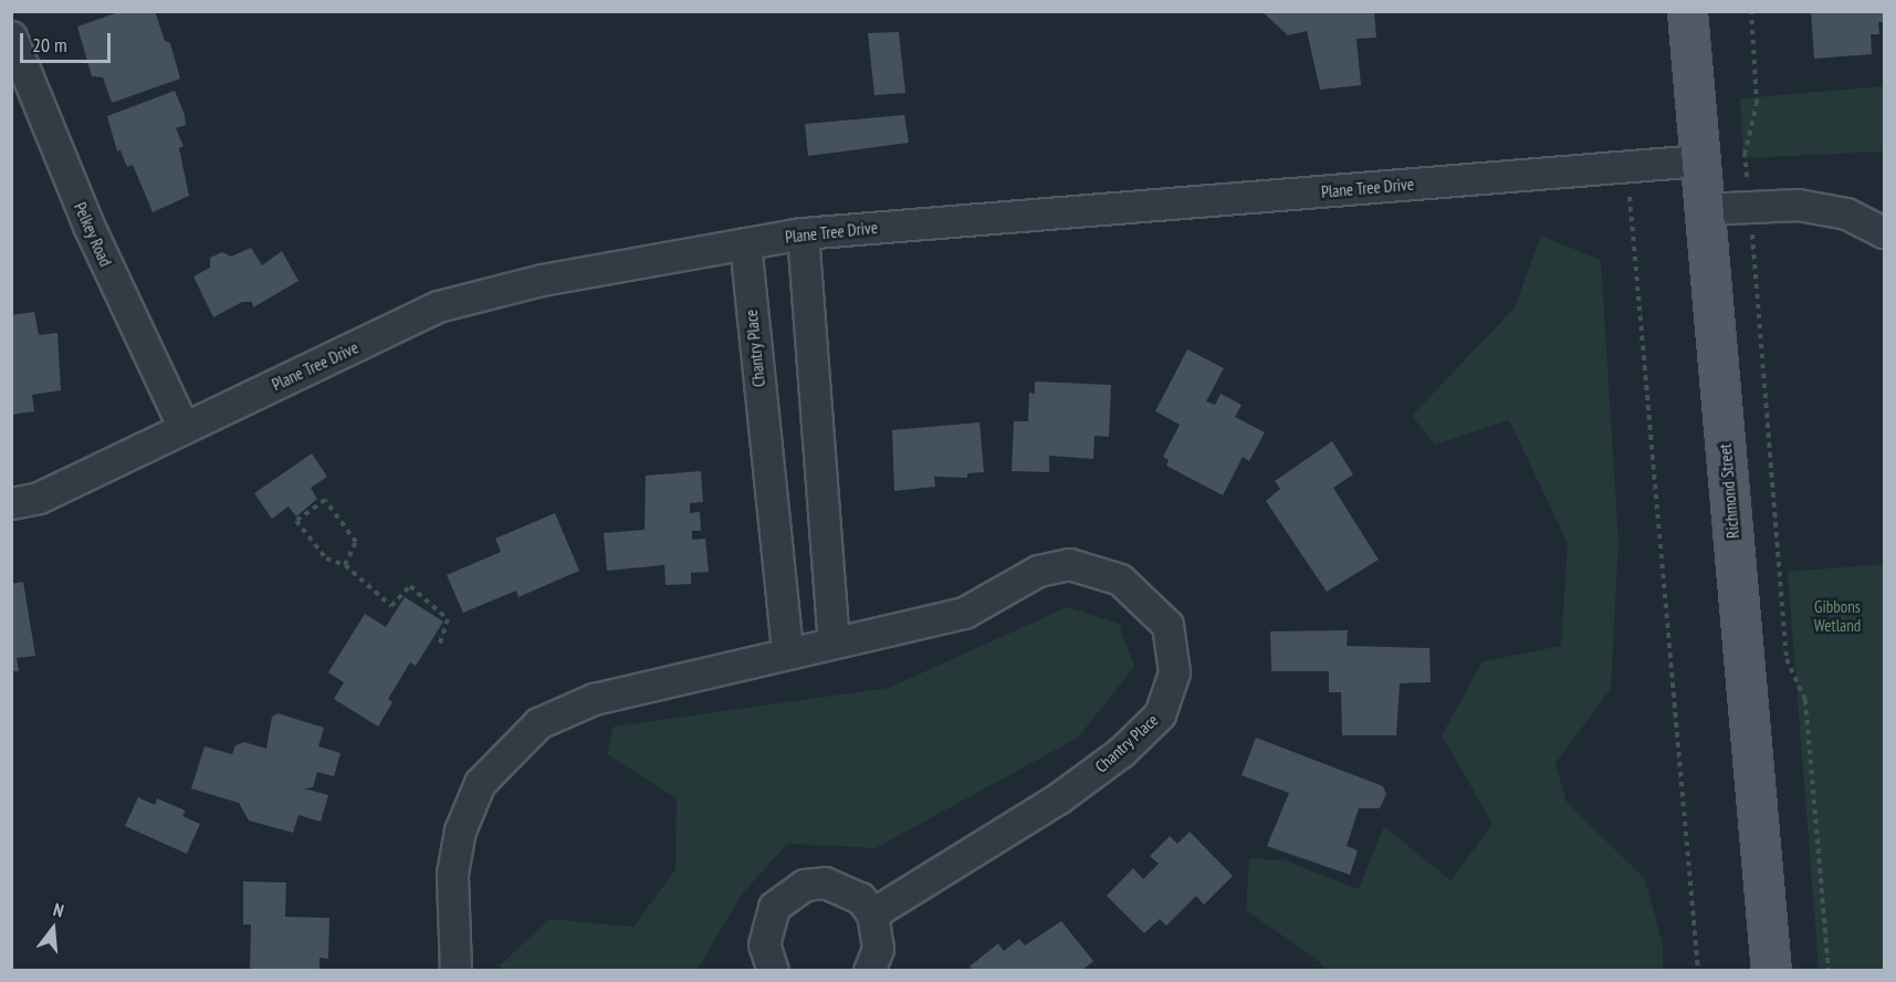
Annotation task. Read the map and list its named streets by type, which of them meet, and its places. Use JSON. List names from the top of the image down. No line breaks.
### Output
{"streets":{"main road":["Richmond Street"],"street":["Plane Tree Drive","Pelkey Road","Chantry Place"]},"crossings":[["Plane Tree Drive","Pelkey Road"],["Plane Tree Drive","Chantry Place"],["Plane Tree Drive","Richmond Street"]],"parks":["Gibbons Wetland"],"scale_bar":"20 m","north":"top"}
